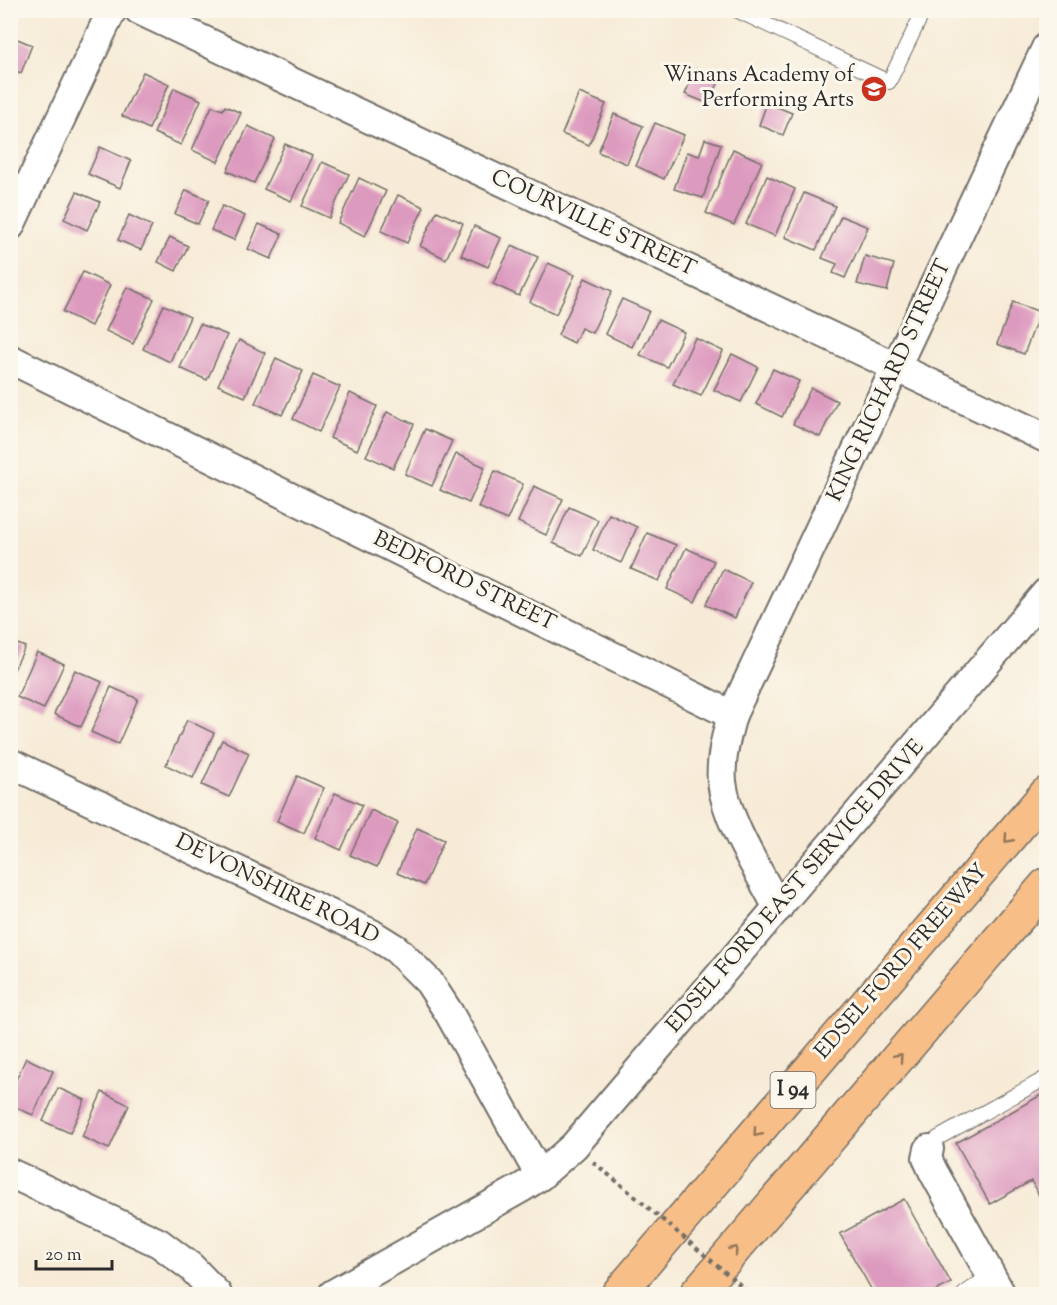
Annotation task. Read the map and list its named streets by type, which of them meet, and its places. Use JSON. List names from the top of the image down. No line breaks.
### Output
{"streets":{"highway":["EDSEL FORD FREEWAY","I 94"],"street":["COURVILLE STREET","KING RICHARD STREET","BEDFORD STREET","EDSEL FORD EAST SERVICE DRIVE","DEVONSHIRE ROAD"]},"crossings":[["COURVILLE STREET","KING RICHARD STREET"],["KING RICHARD STREET","BEDFORD STREET"],["EDSEL FORD EAST SERVICE DRIVE","DEVONSHIRE ROAD"]],"places":{"school or university":["Winans Academy of Performing Arts"]},"scale_bar":"20 m"}
